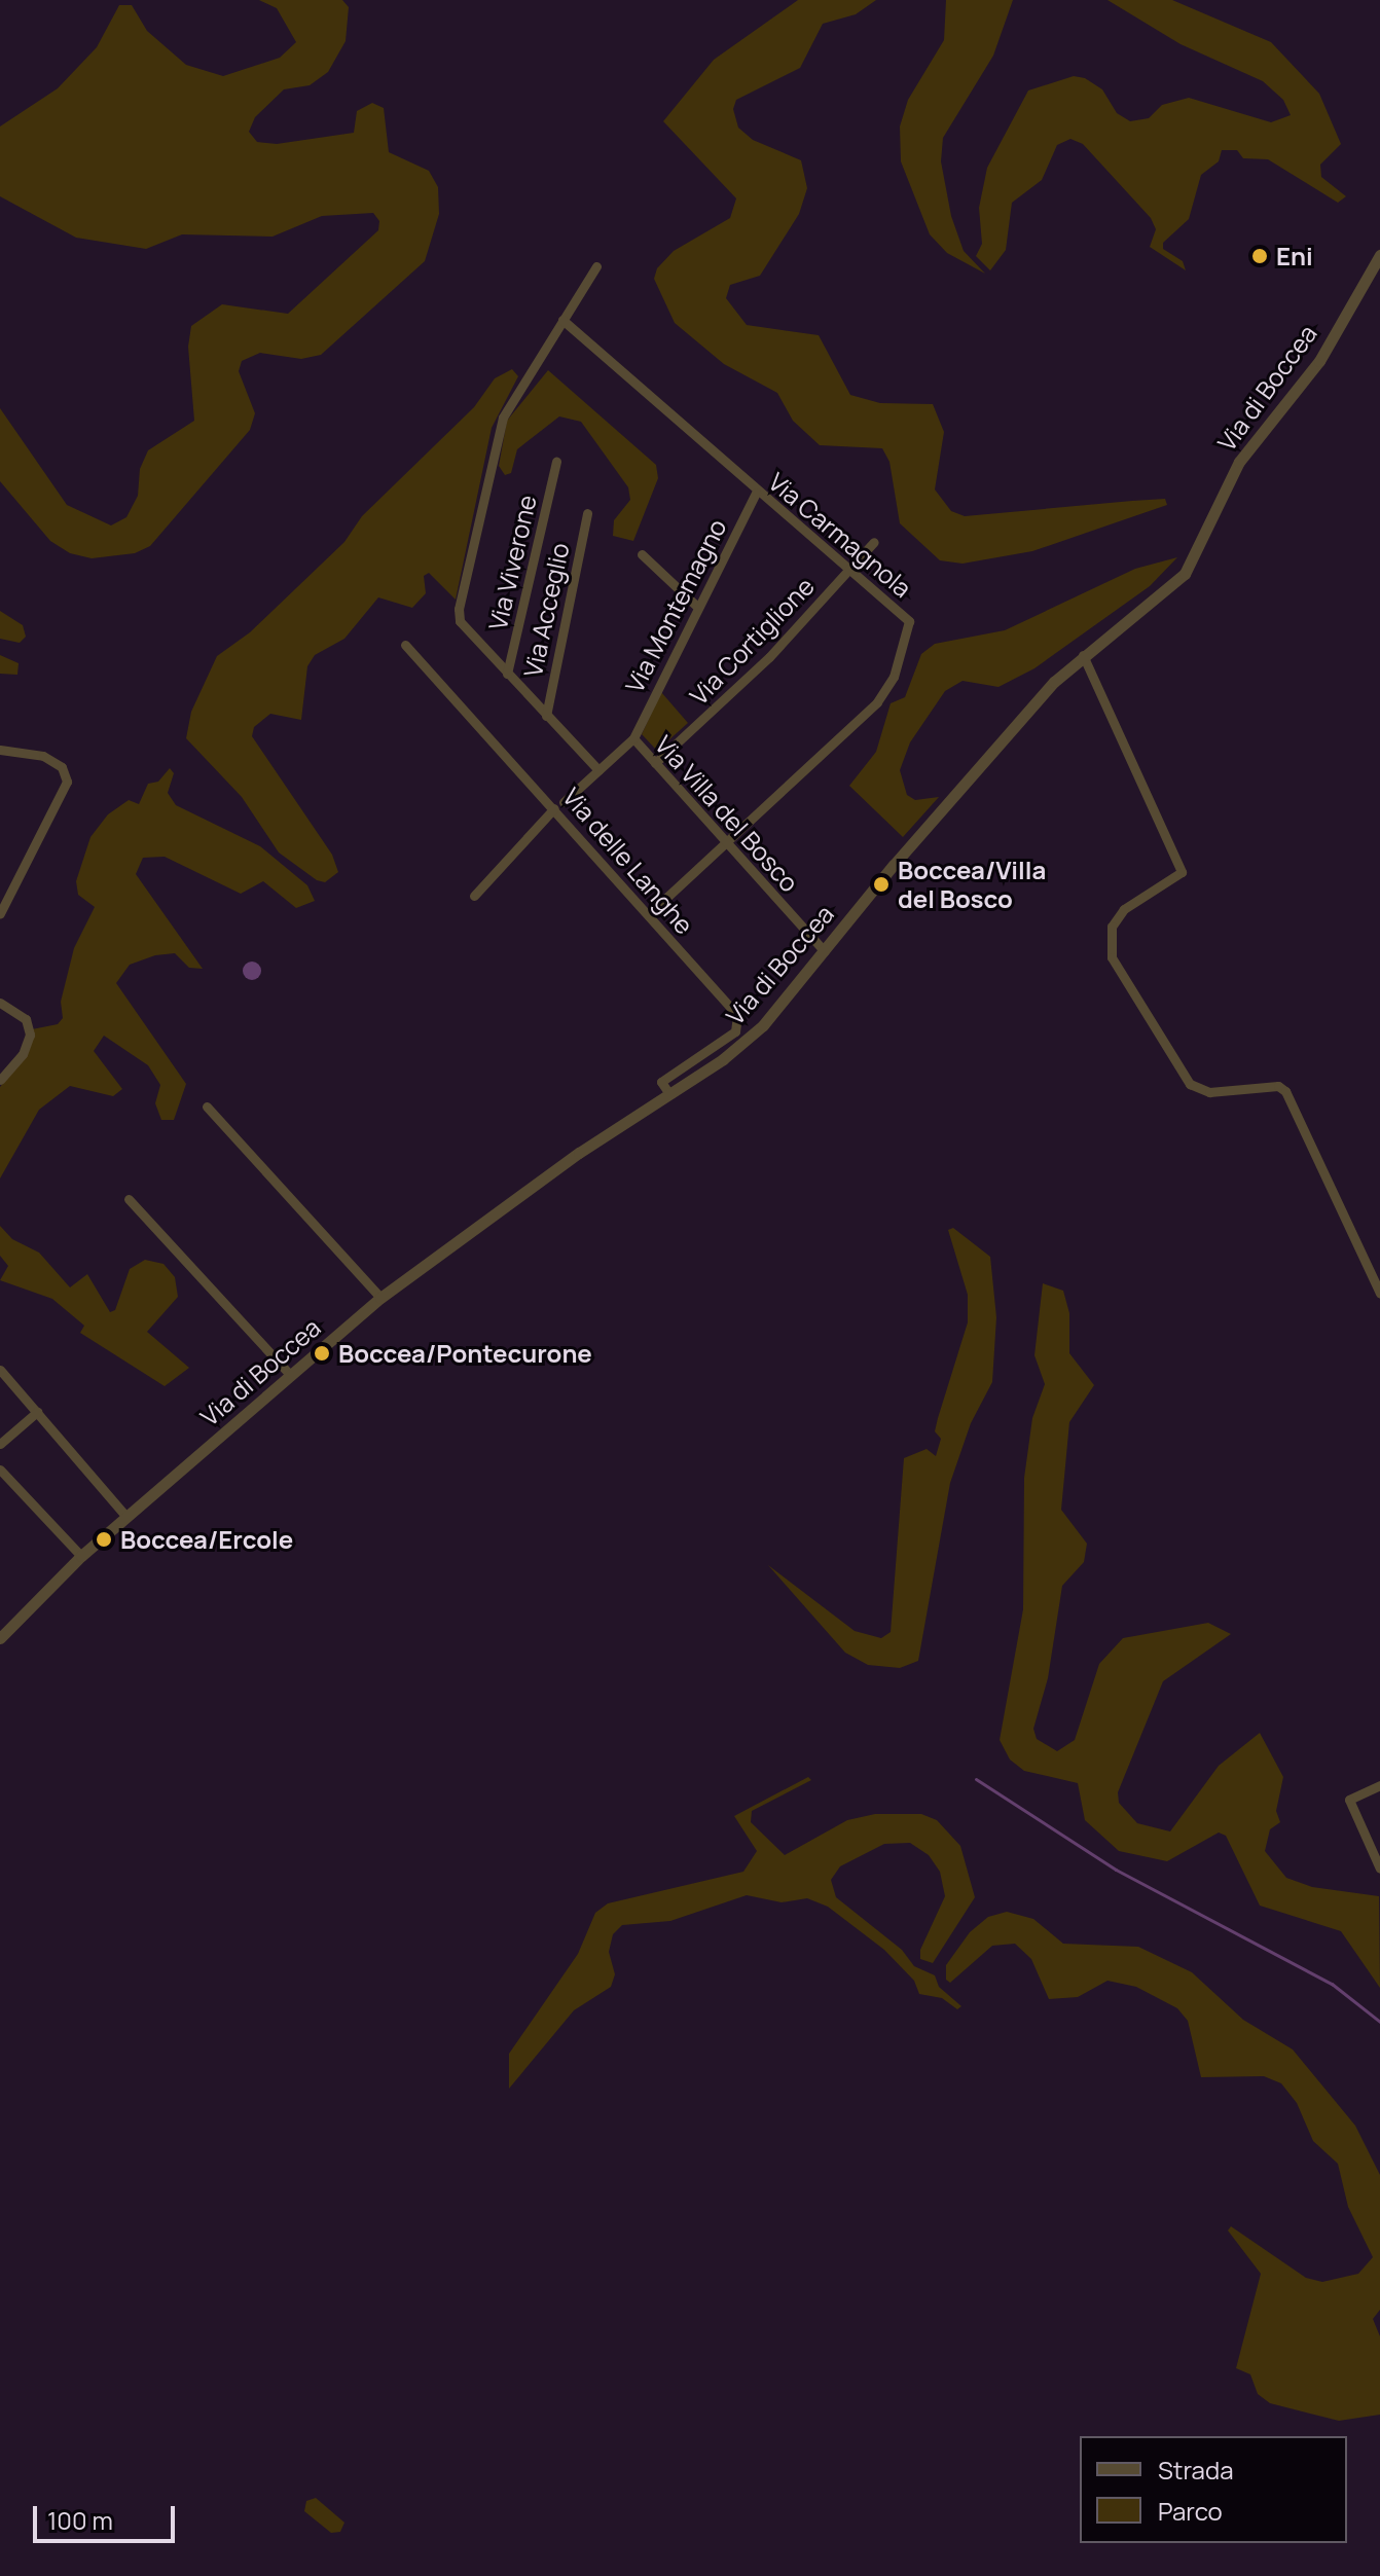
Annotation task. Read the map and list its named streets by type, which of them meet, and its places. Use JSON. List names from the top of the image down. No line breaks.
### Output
{"streets":{"street":["Via di Boccea","Via Carmagnola","Via Viverone","Via Montemagno","Via Acceglio","Via Cortiglione","Via Villa del Bosco","Via delle Langhe"]},"crossings":[["Via di Boccea","Via Villa del Bosco"],["Via di Boccea","Via delle Langhe"],["Via Carmagnola","Via Montemagno"],["Via Carmagnola","Via Cortiglione"],["Via Carmagnola","Via Villa del Bosco"],["Via Montemagno","Via Villa del Bosco"],["Via Cortiglione","Via Villa del Bosco"]],"places":["Eni","Boccea/Villa del Bosco","Boccea/Pontecurone","Boccea/Ercole"],"legend":["Strada","Parco"],"scale_bar":"100 m"}
